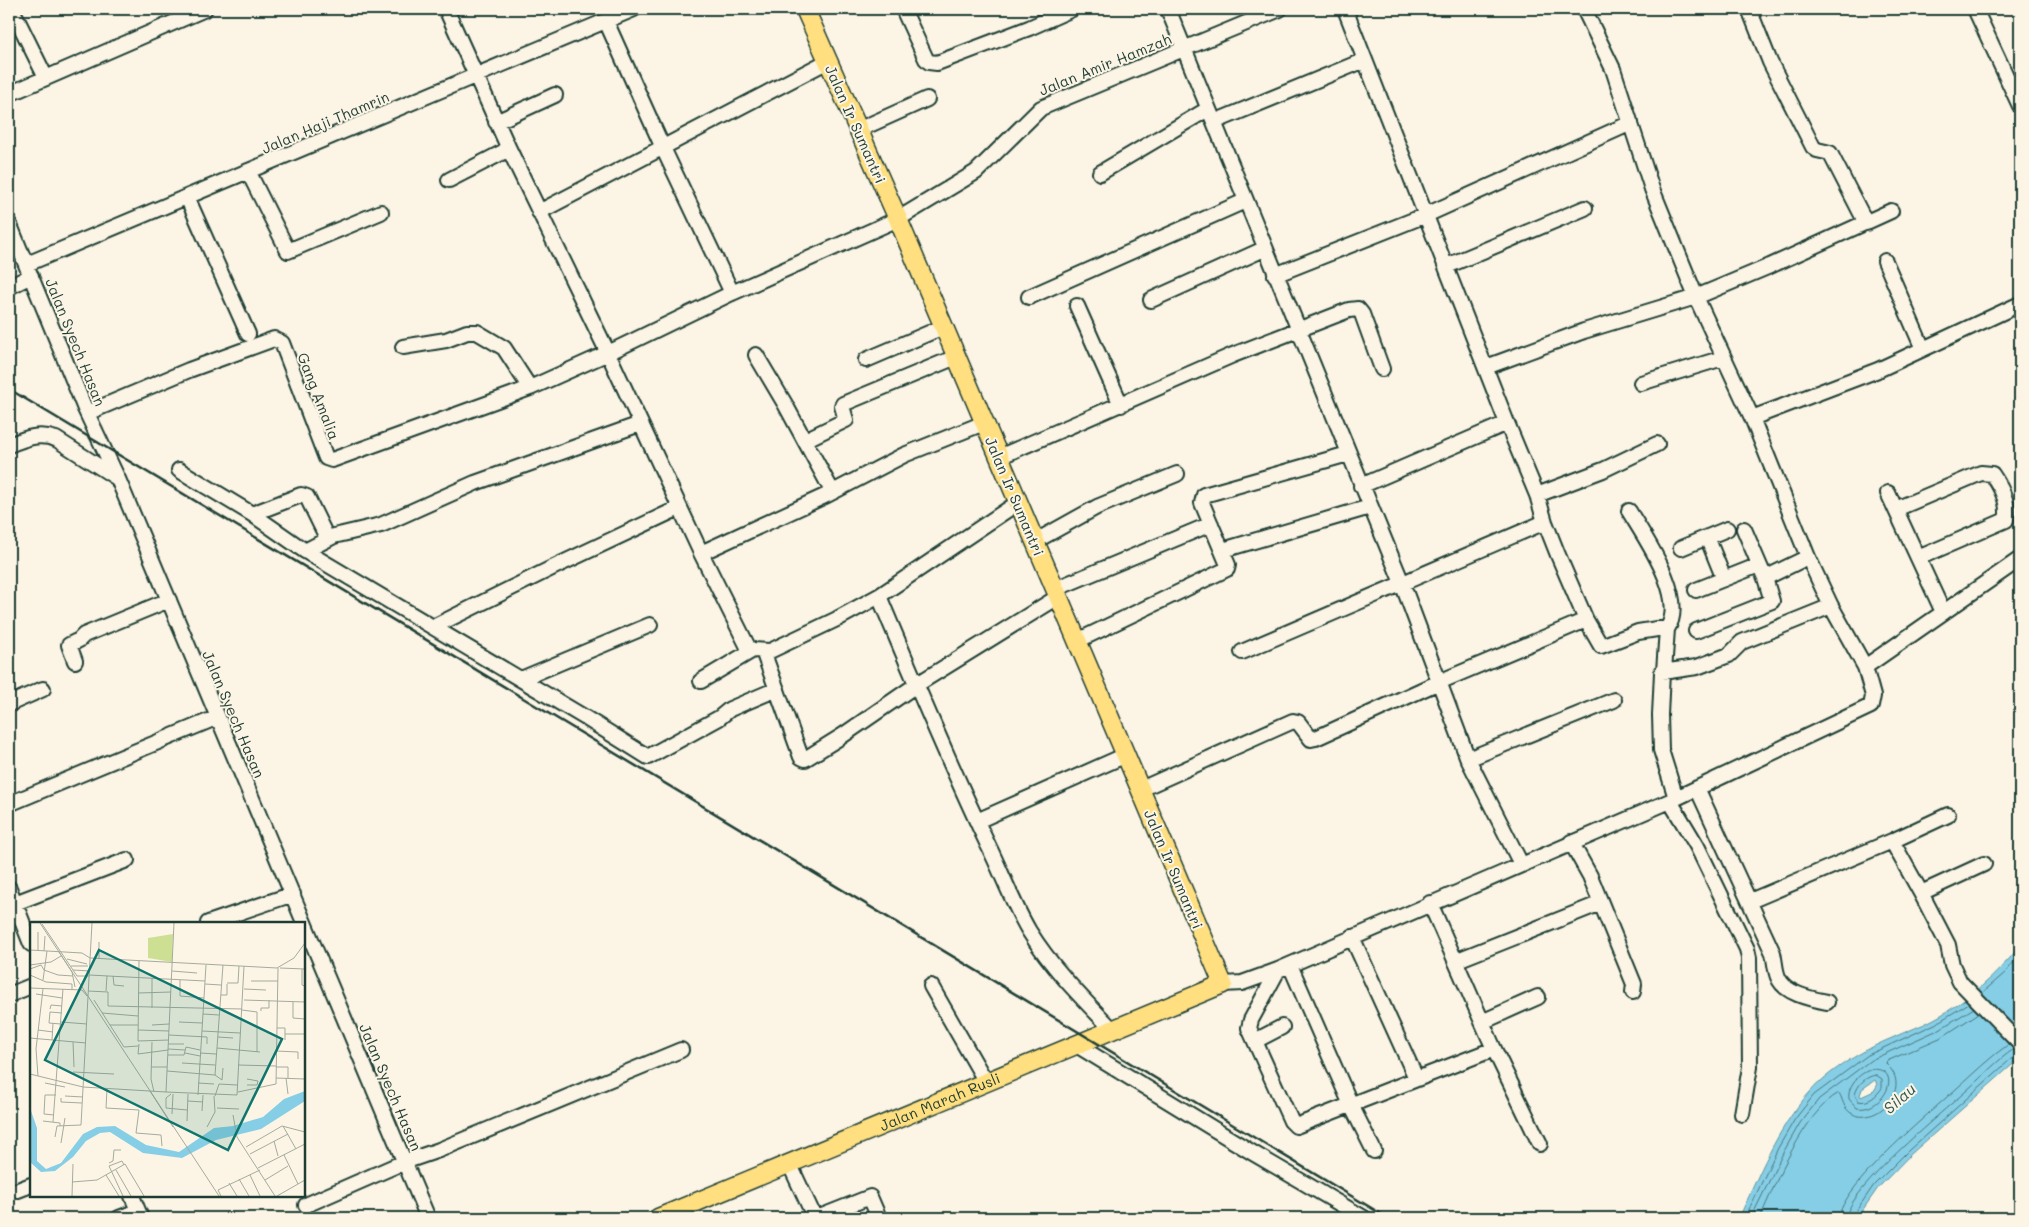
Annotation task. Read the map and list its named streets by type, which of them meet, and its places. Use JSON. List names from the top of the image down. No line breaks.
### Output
{"streets":{"main road":["Jalan Ir Sumantri","Jalan Marah Rusli"],"street":["Jalan Amir Hamzah","Jalan Haji Thamrin","Jalan Syech Hasan","Gang Amalia"]},"crossings":[["Jalan Amir Hamzah","Jalan Ir Sumantri"],["Jalan Amir Hamzah","Gang Amalia"],["Jalan Haji Thamrin","Jalan Syech Hasan"],["Jalan Ir Sumantri","Jalan Marah Rusli"],["Jalan Syech Hasan","Gang Amalia"]],"water":["Silau"]}
